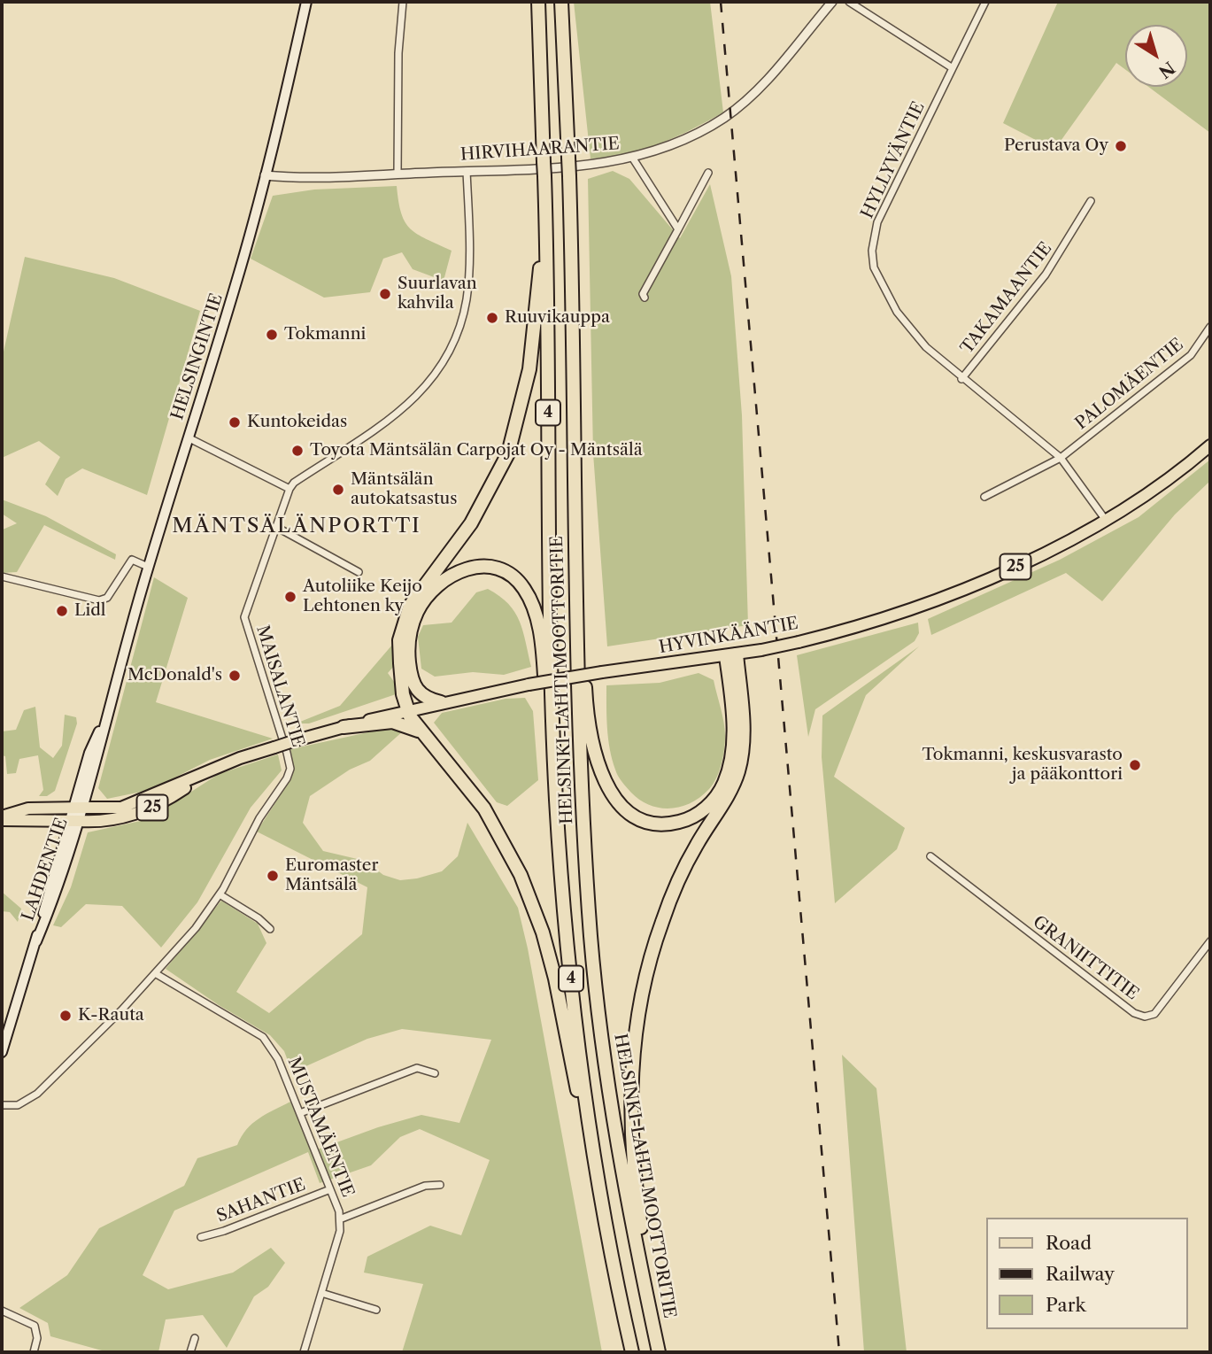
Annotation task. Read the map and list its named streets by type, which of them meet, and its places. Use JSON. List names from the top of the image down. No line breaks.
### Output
{"streets":{"highway":["4","HELSINKI-LAHTI MOOTTORITIE"],"main road":["HELSINGINTIE","25","HYVINKÄÄNTIE","LAHDENTIE"],"street":["HIRVIHAARANTIE","HYLLYVÄNTIE","TAKAMAANTIE","PALOMÄENTIE","MAISALANTIE","GRANIITTITIE","MUSTAMÄENTIE","SAHANTIE"]},"crossings":[["HIRVIHAARANTIE","HELSINGINTIE"],["HYLLYVÄNTIE","TAKAMAANTIE"],["HYLLYVÄNTIE","PALOMÄENTIE"],["HYLLYVÄNTIE","HYVINKÄÄNTIE"],["HELSINGINTIE","HYVINKÄÄNTIE"],["HELSINGINTIE","LAHDENTIE"],["HYVINKÄÄNTIE","LAHDENTIE"],["MAISALANTIE","MUSTAMÄENTIE"],["MUSTAMÄENTIE","SAHANTIE"]],"districts":["MÄNTSÄLÄNPORTTI"],"places":["Perustava Oy","Suurlavan kahvila","Ruuvikauppa","Tokmanni","Kuntokeidas","Toyota Mäntsälän Carpojat Oy - Mäntsälä","Mäntsälän autokatsastus","Autoliike Keijo Lehtonen ky","Lidl","McDonald's","Tokmanni, keskusvarasto ja pääkonttori","Euromaster Mäntsälä","K-Rauta"],"legend":["Road","Railway","Park"],"north":"bottom right"}
